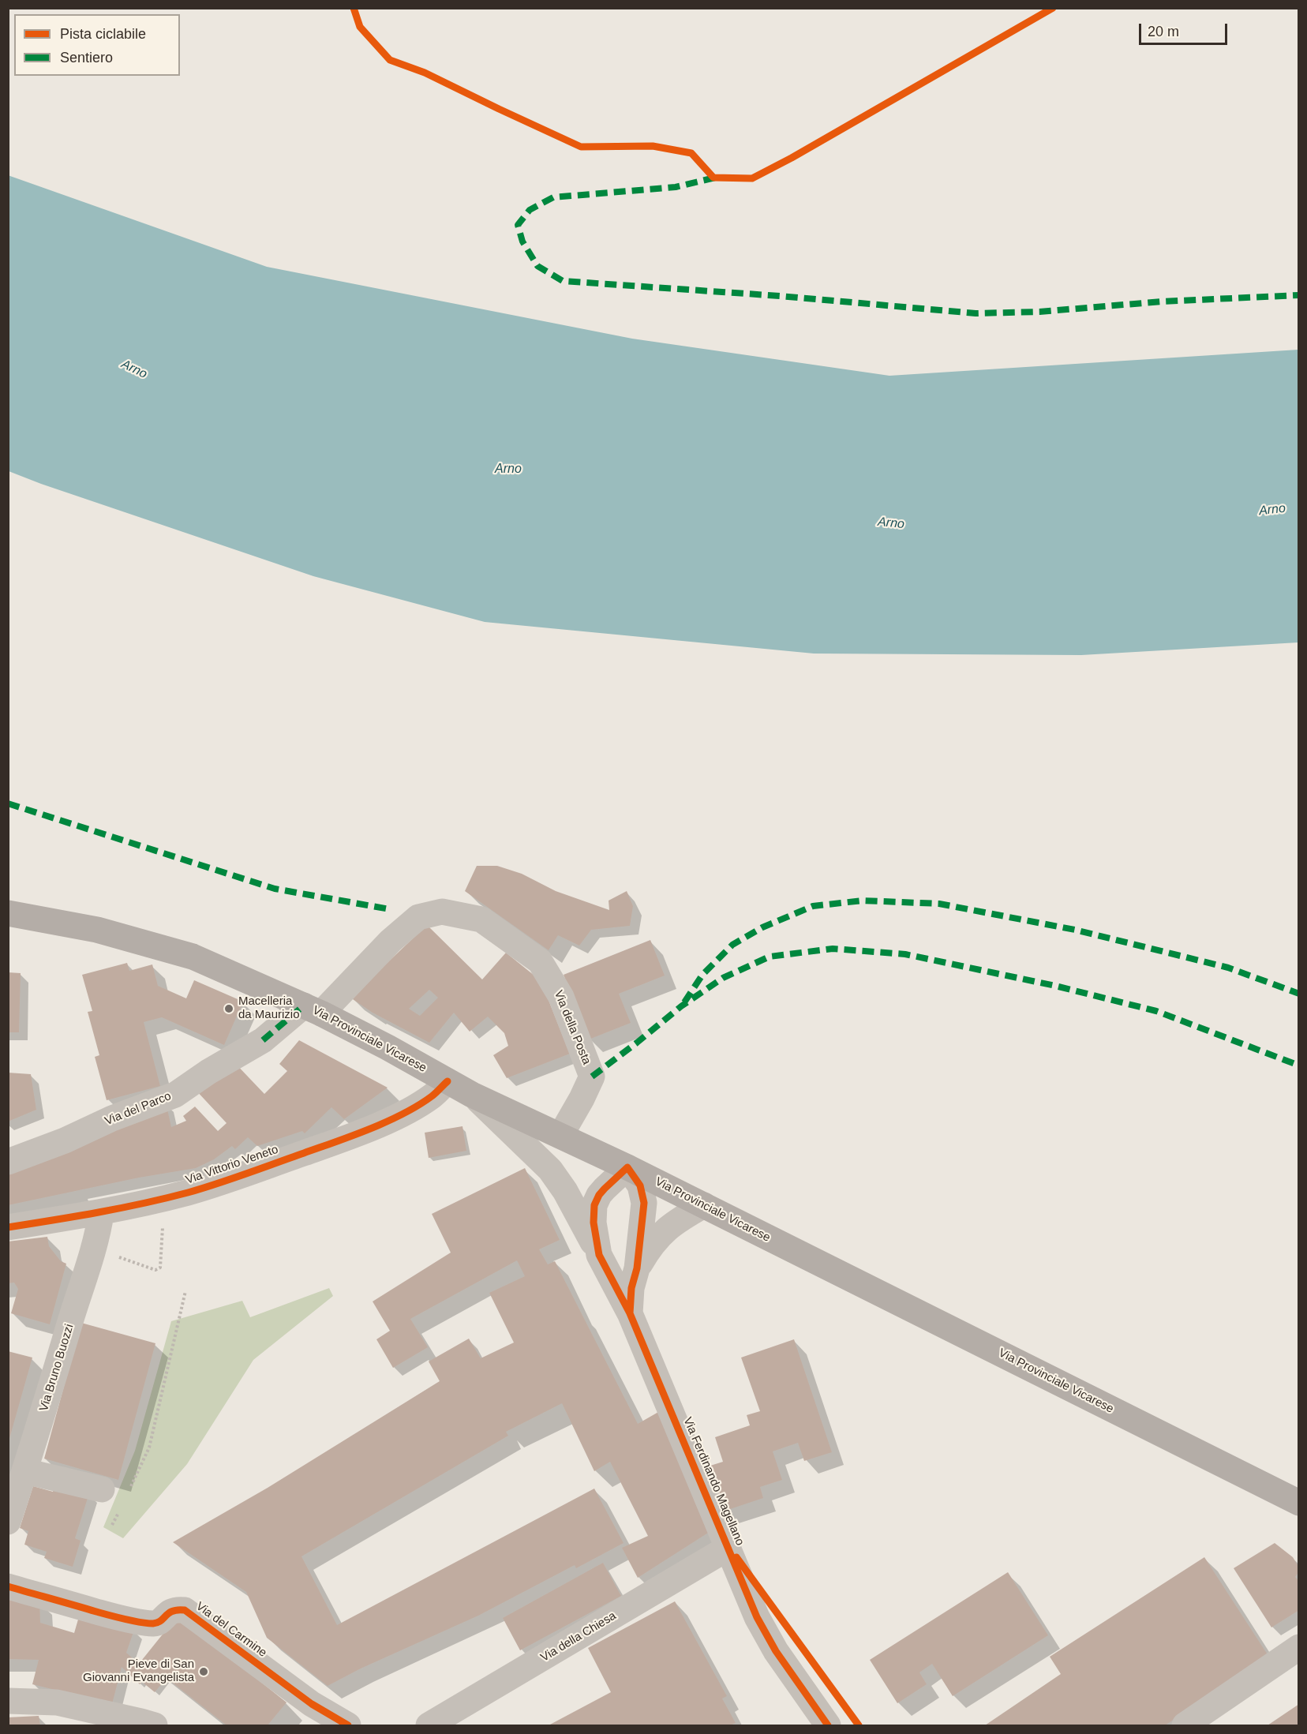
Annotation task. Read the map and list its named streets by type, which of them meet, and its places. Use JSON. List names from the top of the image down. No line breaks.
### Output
{"streets":{"main road":["Via Provinciale Vicarese"],"street":["Via della Posta","Via del Parco","Via Vittorio Veneto","Via Bruno Buozzi","Via Ferdinando Magellano","Via del Carmine","Via della Chiesa"]},"crossings":[["Via della Posta","Via Provinciale Vicarese"],["Via della Posta","Via del Parco"],["Via Provinciale Vicarese","Via del Parco"],["Via Provinciale Vicarese","Via Vittorio Veneto"],["Via Vittorio Veneto","Via Bruno Buozzi"],["Via Ferdinando Magellano","Via della Chiesa"]],"water":["Arno"],"places":["Macelleria da Maurizio","Pieve di San Giovanni Evangelista"],"legend":["Pista ciclabile","Sentiero"],"scale_bar":"20 m"}
